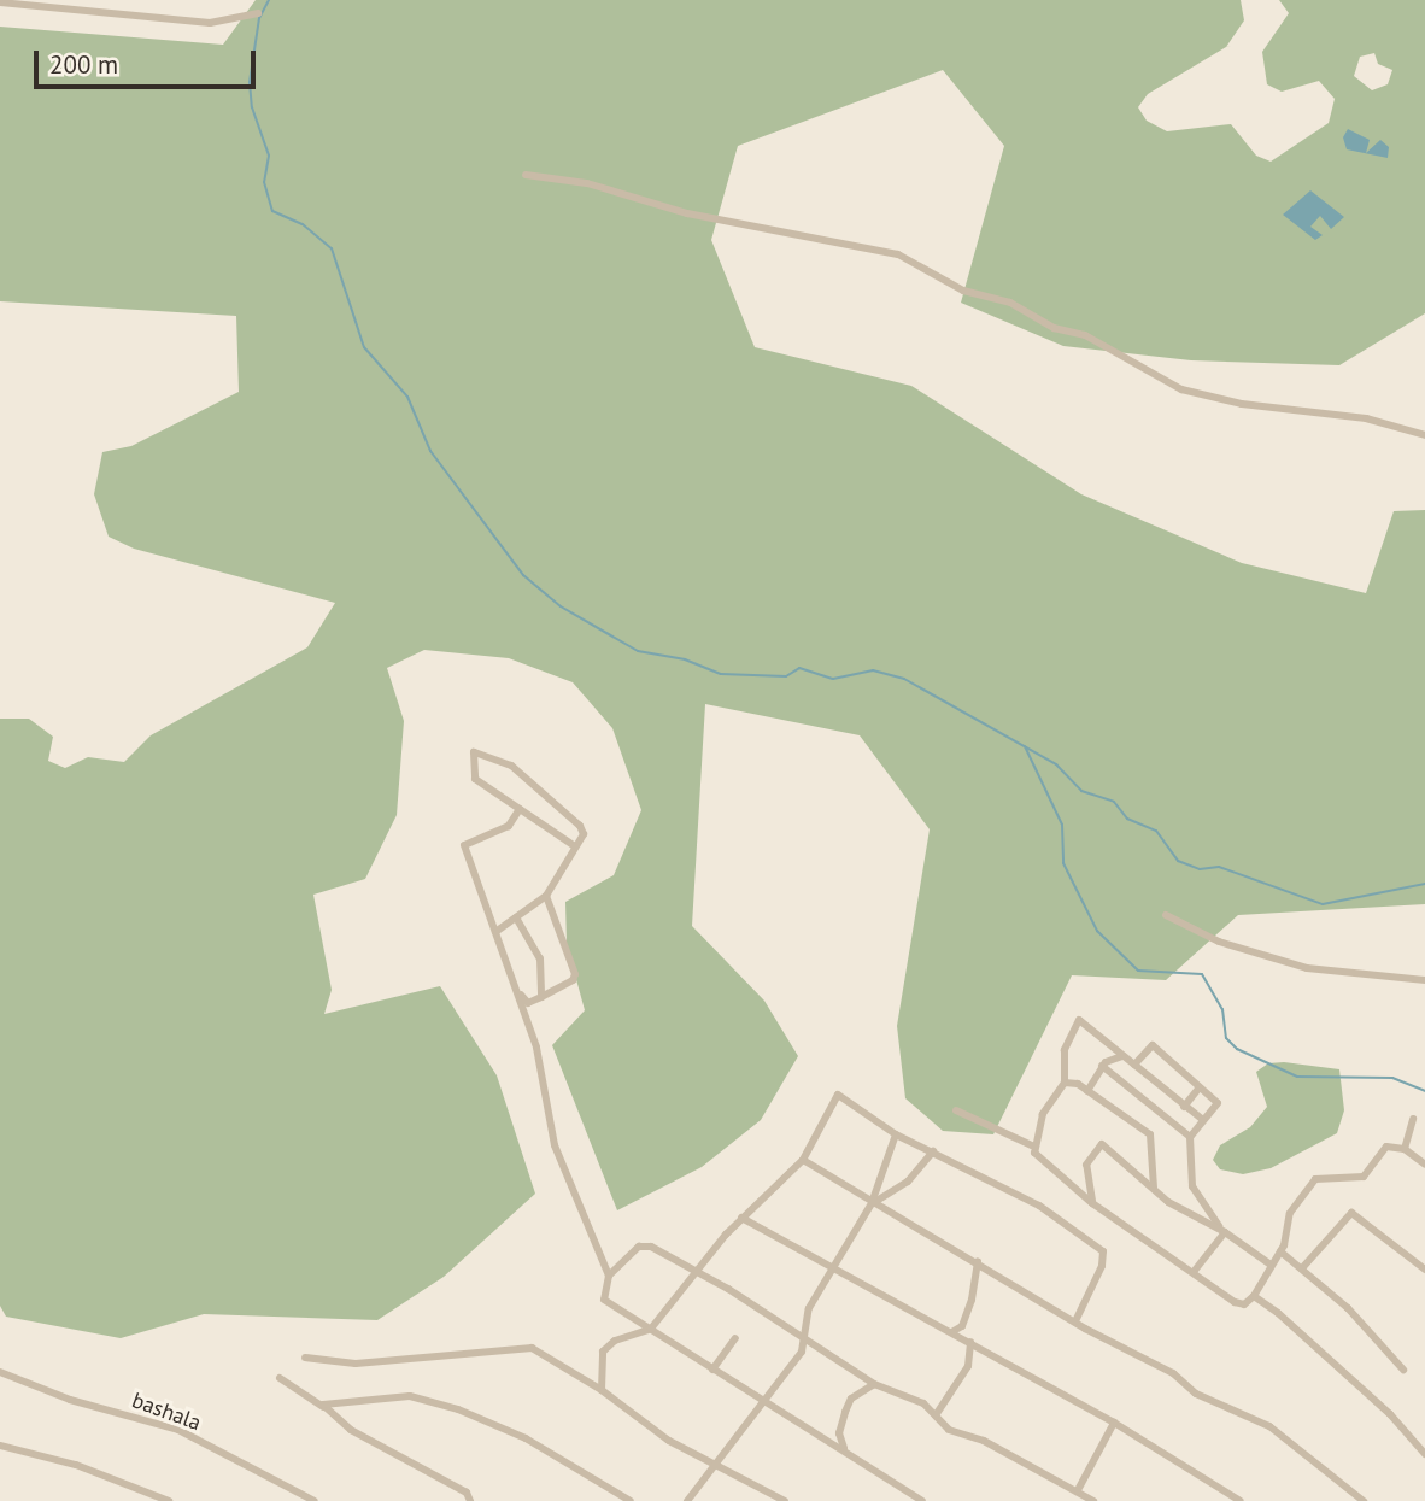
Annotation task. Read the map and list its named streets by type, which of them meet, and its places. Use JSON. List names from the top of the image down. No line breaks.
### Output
{"streets":{"street":["bashala"]},"scale_bar":"200 m"}
